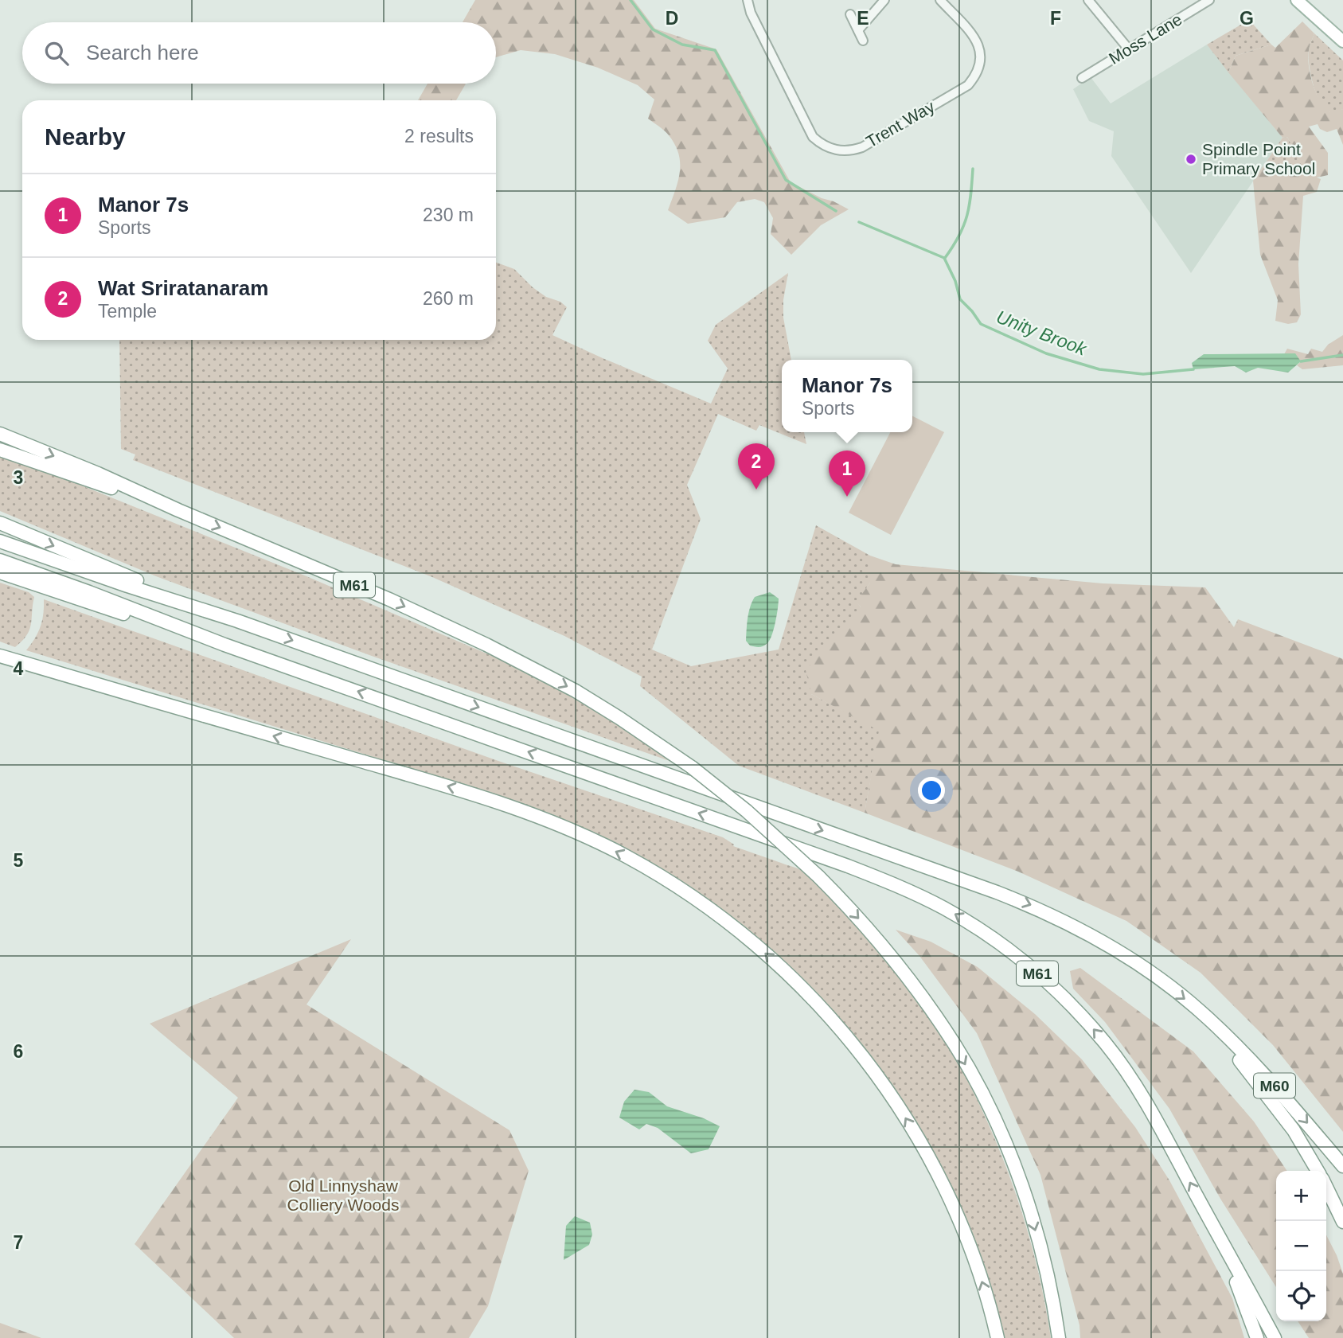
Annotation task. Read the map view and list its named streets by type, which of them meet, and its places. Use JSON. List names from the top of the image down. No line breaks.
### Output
{"streets":{"highway":["M61","M60"],"street":["Moss Lane","Trent Way"]},"water":["Unity Brook"],"parks":["Old Linnyshaw Colliery Woods"],"places":["Spindle Point Primary School"],"page":{"search":"Search here","heading":["Nearby","2 results"],"list":[{"mark":"1","name":"Manor 7s","note":"Sports","value":"230 m"},{"mark":"2","name":"Wat Sriratanaram","note":"Temple","value":"260 m"}],"popup":["Manor 7s","Sports"],"pins":["2","1"],"map_buttons":["+","−"]},"grid":{"columns":["D","E","F","G"],"rows":["3","4","5","6","7"]}}
